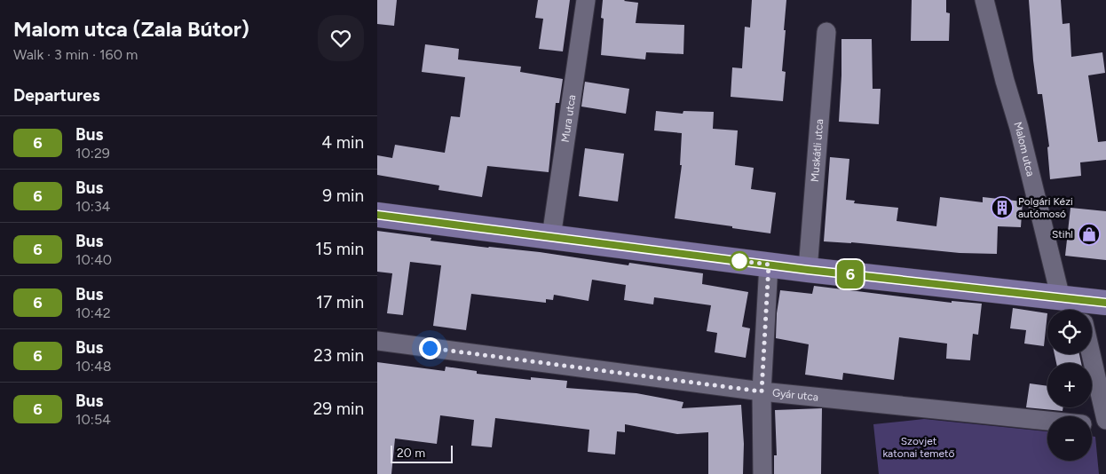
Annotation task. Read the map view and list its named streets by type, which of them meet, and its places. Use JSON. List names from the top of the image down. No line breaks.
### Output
{"streets":{"street":["Mura utca","Malom utca","Muskátli utca","Gyár utca"]},"parks":["Szovjet katonai temető"],"places":{"building":["Polgári Kézi autómosó"],"shop":["Stihl"]},"lines":["bus line 6"],"scale_bar":"20 m","page":{"heading":[["Malom utca (Zala Bútor)","Walk · 3 min · 160 m"],"Departures"],"on_map":"6","list":[{"mark":"6","name":"Bus","note":"10:29","value":"4 min"},{"mark":"6","name":"Bus","note":"10:34","value":"9 min"},{"mark":"6","name":"Bus","note":"10:40","value":"15 min"},{"mark":"6","name":"Bus","note":"10:42","value":"17 min"},{"mark":"6","name":"Bus","note":"10:48","value":"23 min"},{"mark":"6","name":"Bus","note":"10:54","value":"29 min"}],"map_buttons":["+","−"],"scale":"20 m"}}
